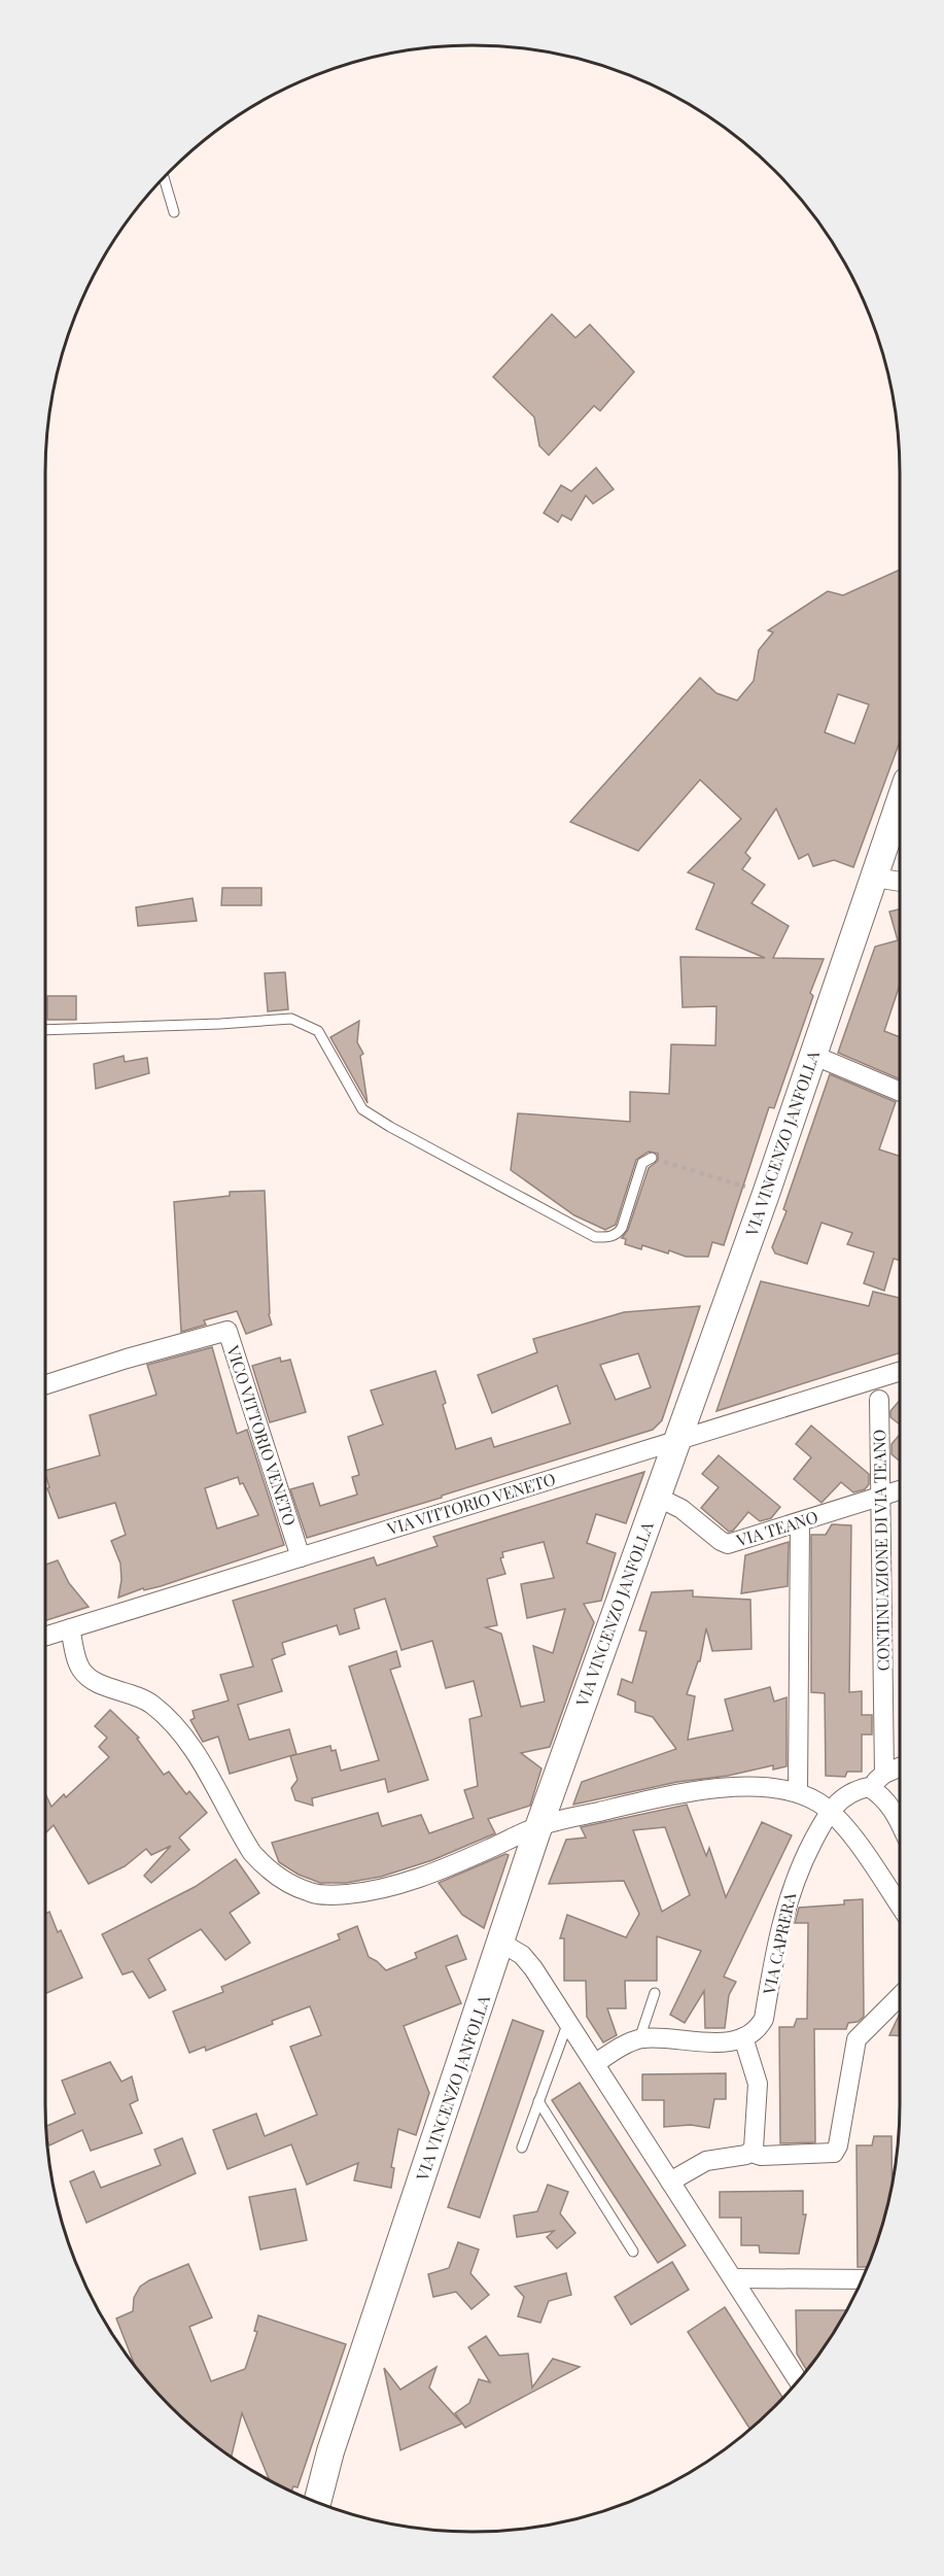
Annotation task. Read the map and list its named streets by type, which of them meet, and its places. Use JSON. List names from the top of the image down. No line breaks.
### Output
{"streets":{"main road":["VIA VINCENZO JANFOLLA"],"street":["VICO VITTORIO VENETO","VIA VITTORIO VENETO","VIA TEANO","CONTINUAZIONE DI VIA TEANO","VIA CAPRERA"]},"crossings":[["VIA VINCENZO JANFOLLA","VIA VITTORIO VENETO"],["VIA VINCENZO JANFOLLA","VIA TEANO"],["VICO VITTORIO VENETO","VIA VITTORIO VENETO"],["VIA TEANO","CONTINUAZIONE DI VIA TEANO"]]}
